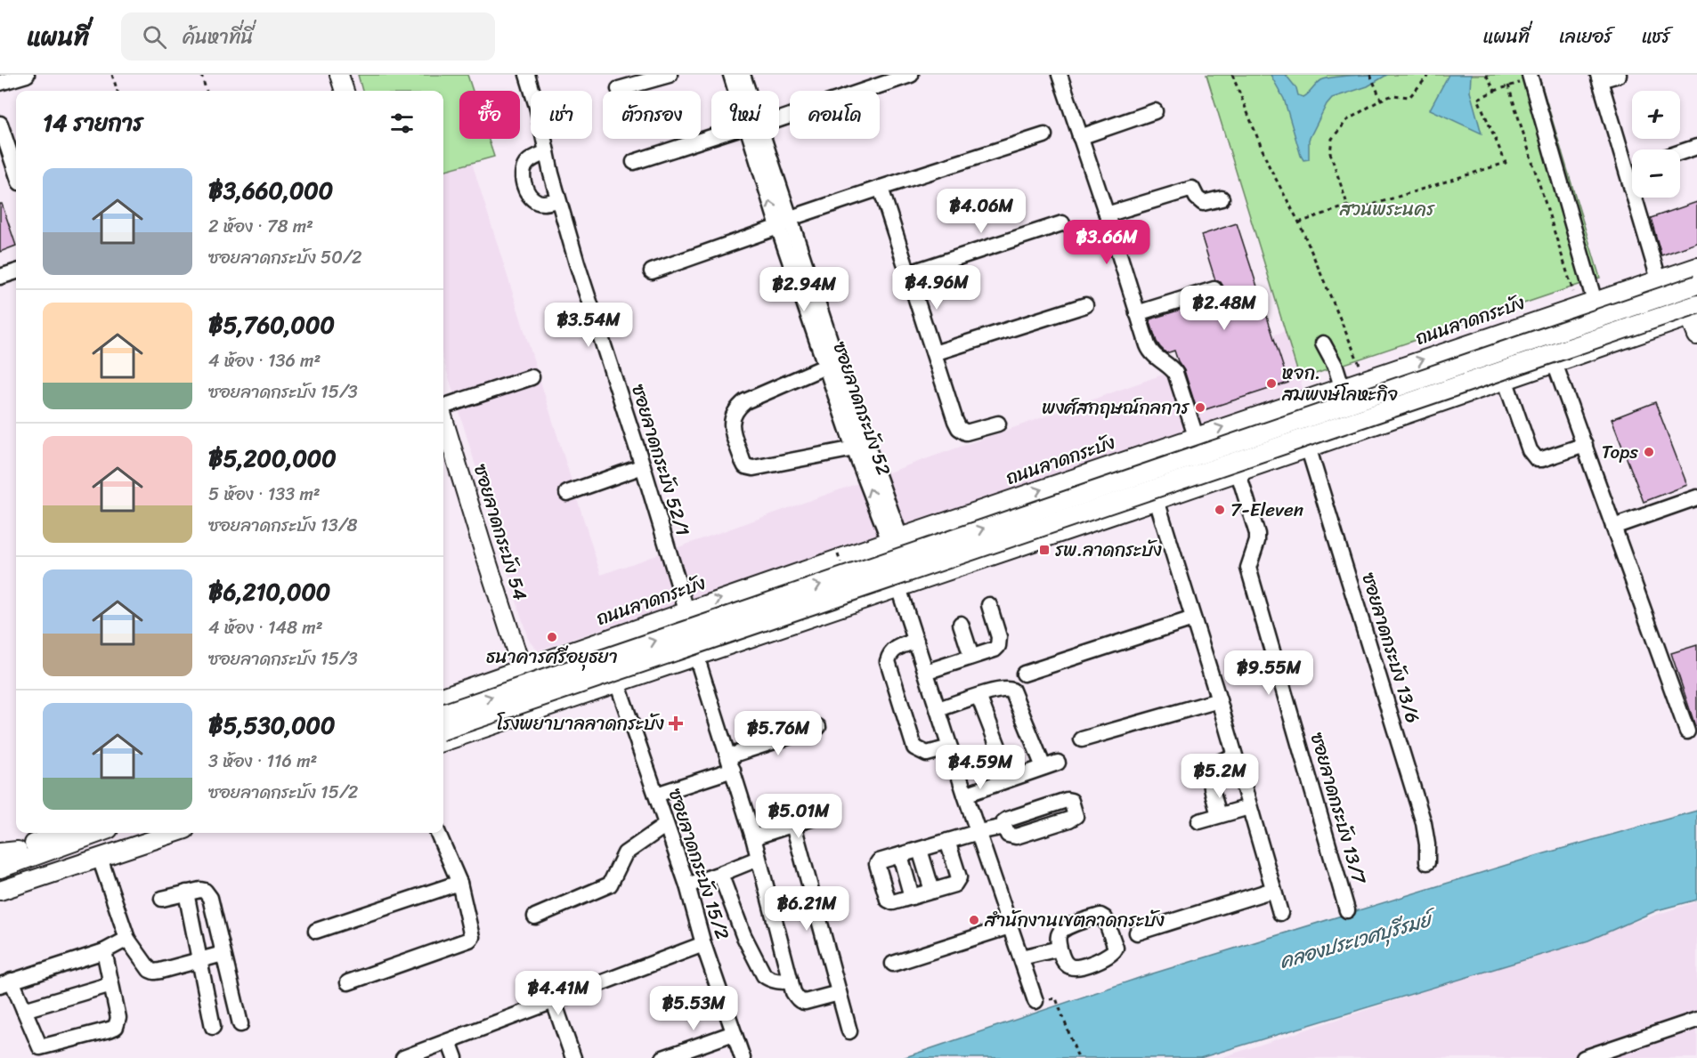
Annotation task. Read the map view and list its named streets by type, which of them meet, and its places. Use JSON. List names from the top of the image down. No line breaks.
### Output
{"streets":{"main road":["ถนนลาดกระบัง","ซอยลาดกระบัง 54"],"street":["ซอยลาดกระบัง 52","ซอยลาดกระบัง 52/1","ซอยลาดกระบัง 13/6","ซอยลาดกระบัง 13/7","ซอยลาดกระบัง 15/2"]},"crossings":[["ถนนลาดกระบัง","ซอยลาดกระบัง 52"],["ถนนลาดกระบัง","ซอยลาดกระบัง 52/1"],["ถนนลาดกระบัง","ซอยลาดกระบัง 54"]],"water":["คลองประเวศบุรีรมย์"],"parks":["สวนพระนคร"],"places":{"other":["หจก. สมพงษ์โลหะกิจ","พงศ์สกฤษณ์กลการ","Tops","7-Eleven","ธนาคารศรีอยุธยา","สำนักงานเขตลาดกระบัง"],"transit":["รพ.ลาดกระบัง"],"health":["โรงพยาบาลลาดกระบัง"]},"page":{"header":"แผนที่","search":"ค้นหาที่นี่","nav":["แผนที่","เลเยอร์","แชร์"],"map_buttons":["+","−"],"chip":["ซื้อ","เช่า","ตัวกรอง","ใหม่","คอนโด"],"heading":"14 รายการ","list":[{"name":"฿3,660,000","note":"2 ห้อง · 78 m² · ซอยลาดกระบัง 50/2"},{"name":"฿5,760,000","note":"4 ห้อง · 136 m² · ซอยลาดกระบัง 15/3"},{"name":"฿5,200,000","note":"5 ห้อง · 133 m² · ซอยลาดกระบัง 13/8"},{"name":"฿6,210,000","note":"4 ห้อง · 148 m² · ซอยลาดกระบัง 15/3"},{"name":"฿5,530,000","note":"3 ห้อง · 116 m² · ซอยลาดกระบัง 15/2"}],"price":["฿4.06M","฿3.66M","฿4.96M","฿2.94M","฿2.48M","฿3.54M","฿9.55M","฿5.76M","฿4.59M","฿5.2M","฿5.01M","฿6.21M","฿4.41M","฿5.53M"]}}
